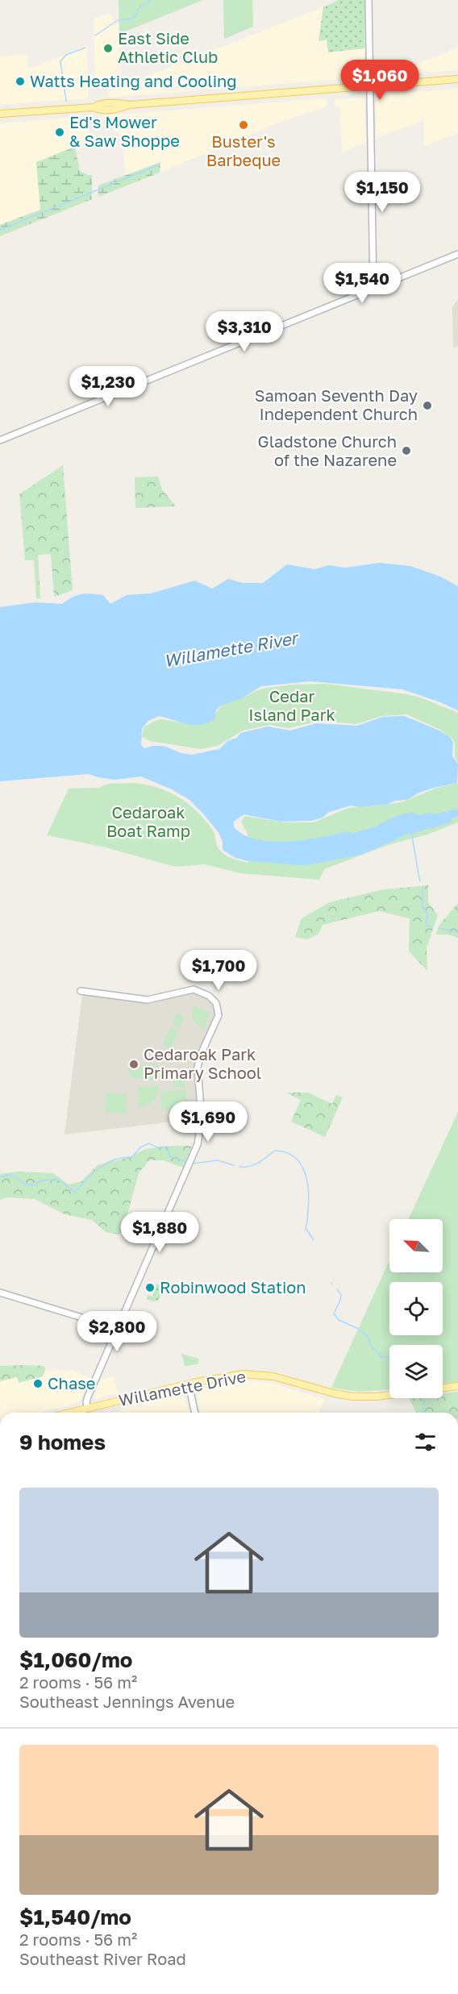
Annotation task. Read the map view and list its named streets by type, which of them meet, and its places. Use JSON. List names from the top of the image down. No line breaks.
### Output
{"streets":{"main road":["Willamette Drive"]},"water":["Willamette River"],"parks":["Cedar Island Park","Cedaroak Boat Ramp"],"places":["East Side Athletic Club","Watts Heating and Cooling","Buster's Barbeque","Ed's Mower & Saw Shoppe","Samoan Seventh Day Independent Church","Gladstone Church of the Nazarene","Cedaroak Park Primary School","Robinwood Station","Chase"],"north":"top left","page":{"price":["$1,060","$1,150","$1,540","$3,310","$1,230","$1,700","$1,690","$1,880","$2,800"],"heading":"9 homes","list":[{"name":"$1,060/mo","note":"2 rooms · 56 m² · Southeast Jennings Avenue"},{"name":"$1,540/mo","note":"2 rooms · 56 m² · Southeast River Road"}]}}
